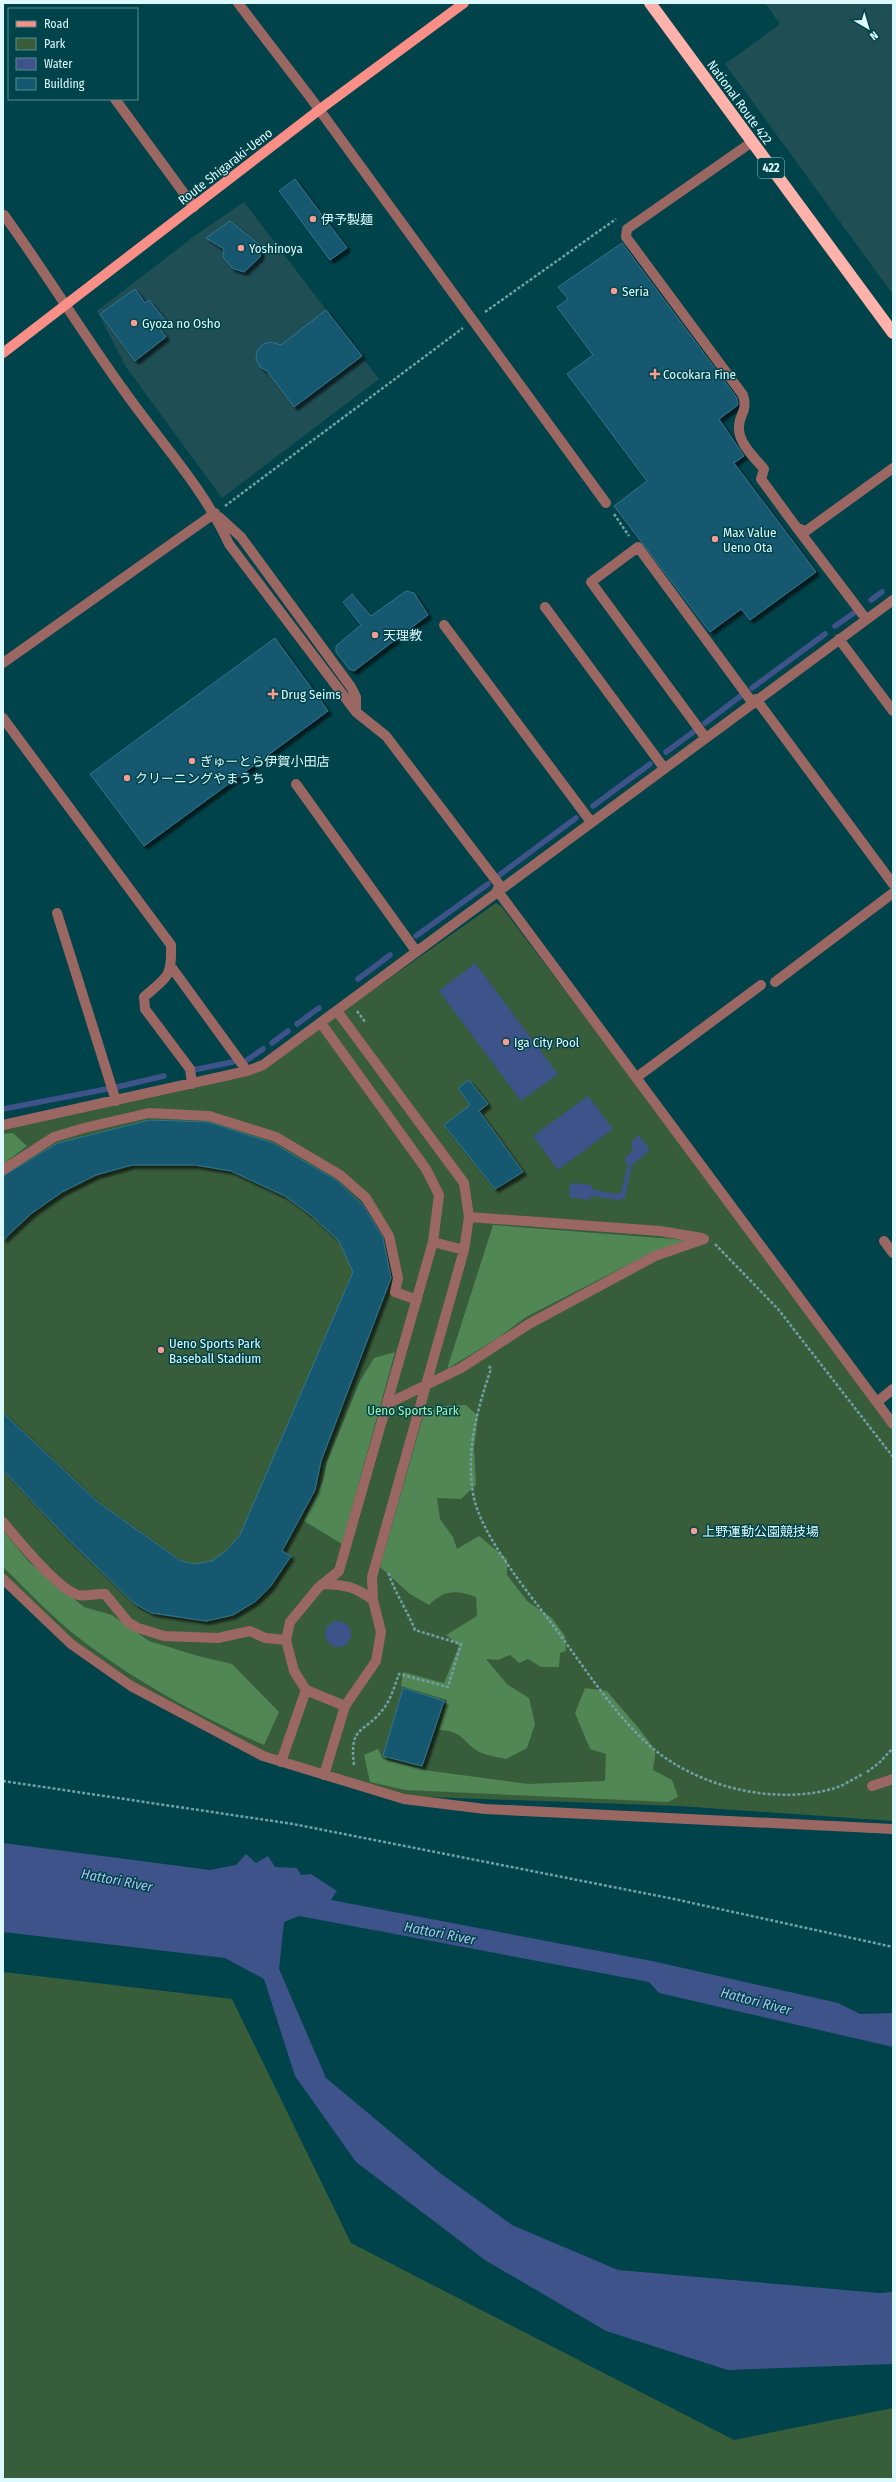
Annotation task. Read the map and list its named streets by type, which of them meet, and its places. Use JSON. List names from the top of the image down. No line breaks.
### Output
{"streets":{"highway":["National Route 422","422"],"main road":["Route Shigaraki-Ueno"]},"water":["Hattori River"],"parks":["Ueno Sports Park"],"places":{"other":["伊予製麺","Yoshinoya","Seria","Gyoza no Osho","Max Value Ueno Ota","天理教","ぎゅーとら伊賀小田店","クリーニングやまうち","Iga City Pool","Ueno Sports Park Baseball Stadium","上野運動公園競技場"],"health":["Cocokara Fine","Drug Seims"]},"legend":["Road","Park","Water","Building"],"north":"bottom right"}
